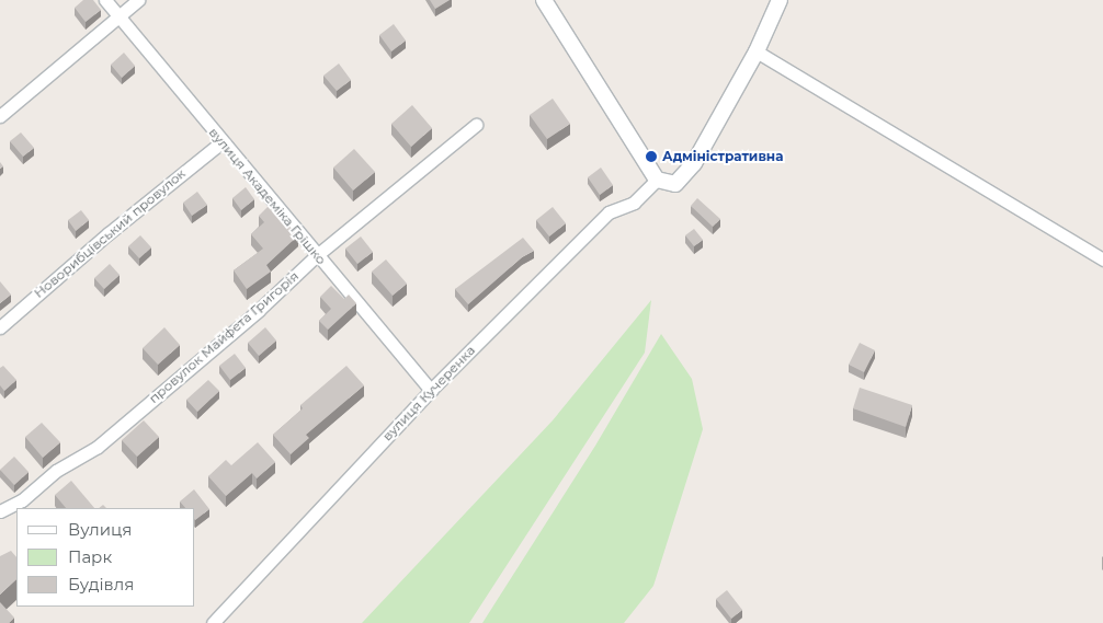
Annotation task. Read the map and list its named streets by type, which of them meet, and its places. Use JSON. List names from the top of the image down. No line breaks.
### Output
{"streets":{"street":["вулиця Академіка Грішко","Новорибцівський провулок","провулок Майфета Григорія","вулиця Кучеренка"]},"crossings":[["вулиця Академіка Грішко","Новорибцівський провулок"],["вулиця Академіка Грішко","провулок Майфета Григорія"],["вулиця Академіка Грішко","вулиця Кучеренка"]],"places":["Адміністративна"],"legend":["Вулиця","Парк","Будівля"]}
